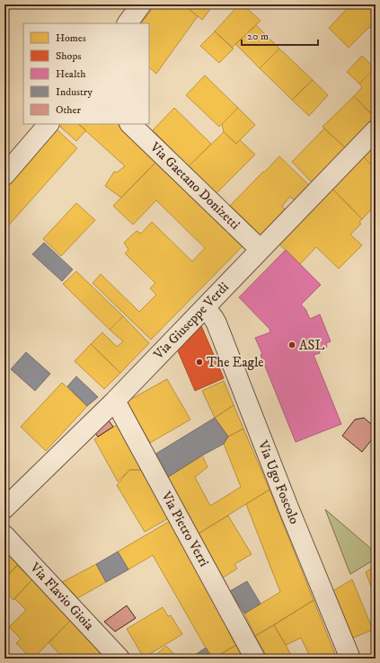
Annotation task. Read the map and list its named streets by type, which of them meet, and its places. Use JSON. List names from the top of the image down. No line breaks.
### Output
{"streets":{"street":["Via Gaetano Donizetti","Via Giuseppe Verdi","Via Ugo Foscolo","Via Pietro Verri","Via Flavio Gioia"]},"crossings":[["Via Gaetano Donizetti","Via Giuseppe Verdi"],["Via Giuseppe Verdi","Via Ugo Foscolo"],["Via Giuseppe Verdi","Via Pietro Verri"]],"places":["ASL","The Eagle"],"legend":["Homes","Shops","Health","Industry","Other"],"scale_bar":"20 m"}
